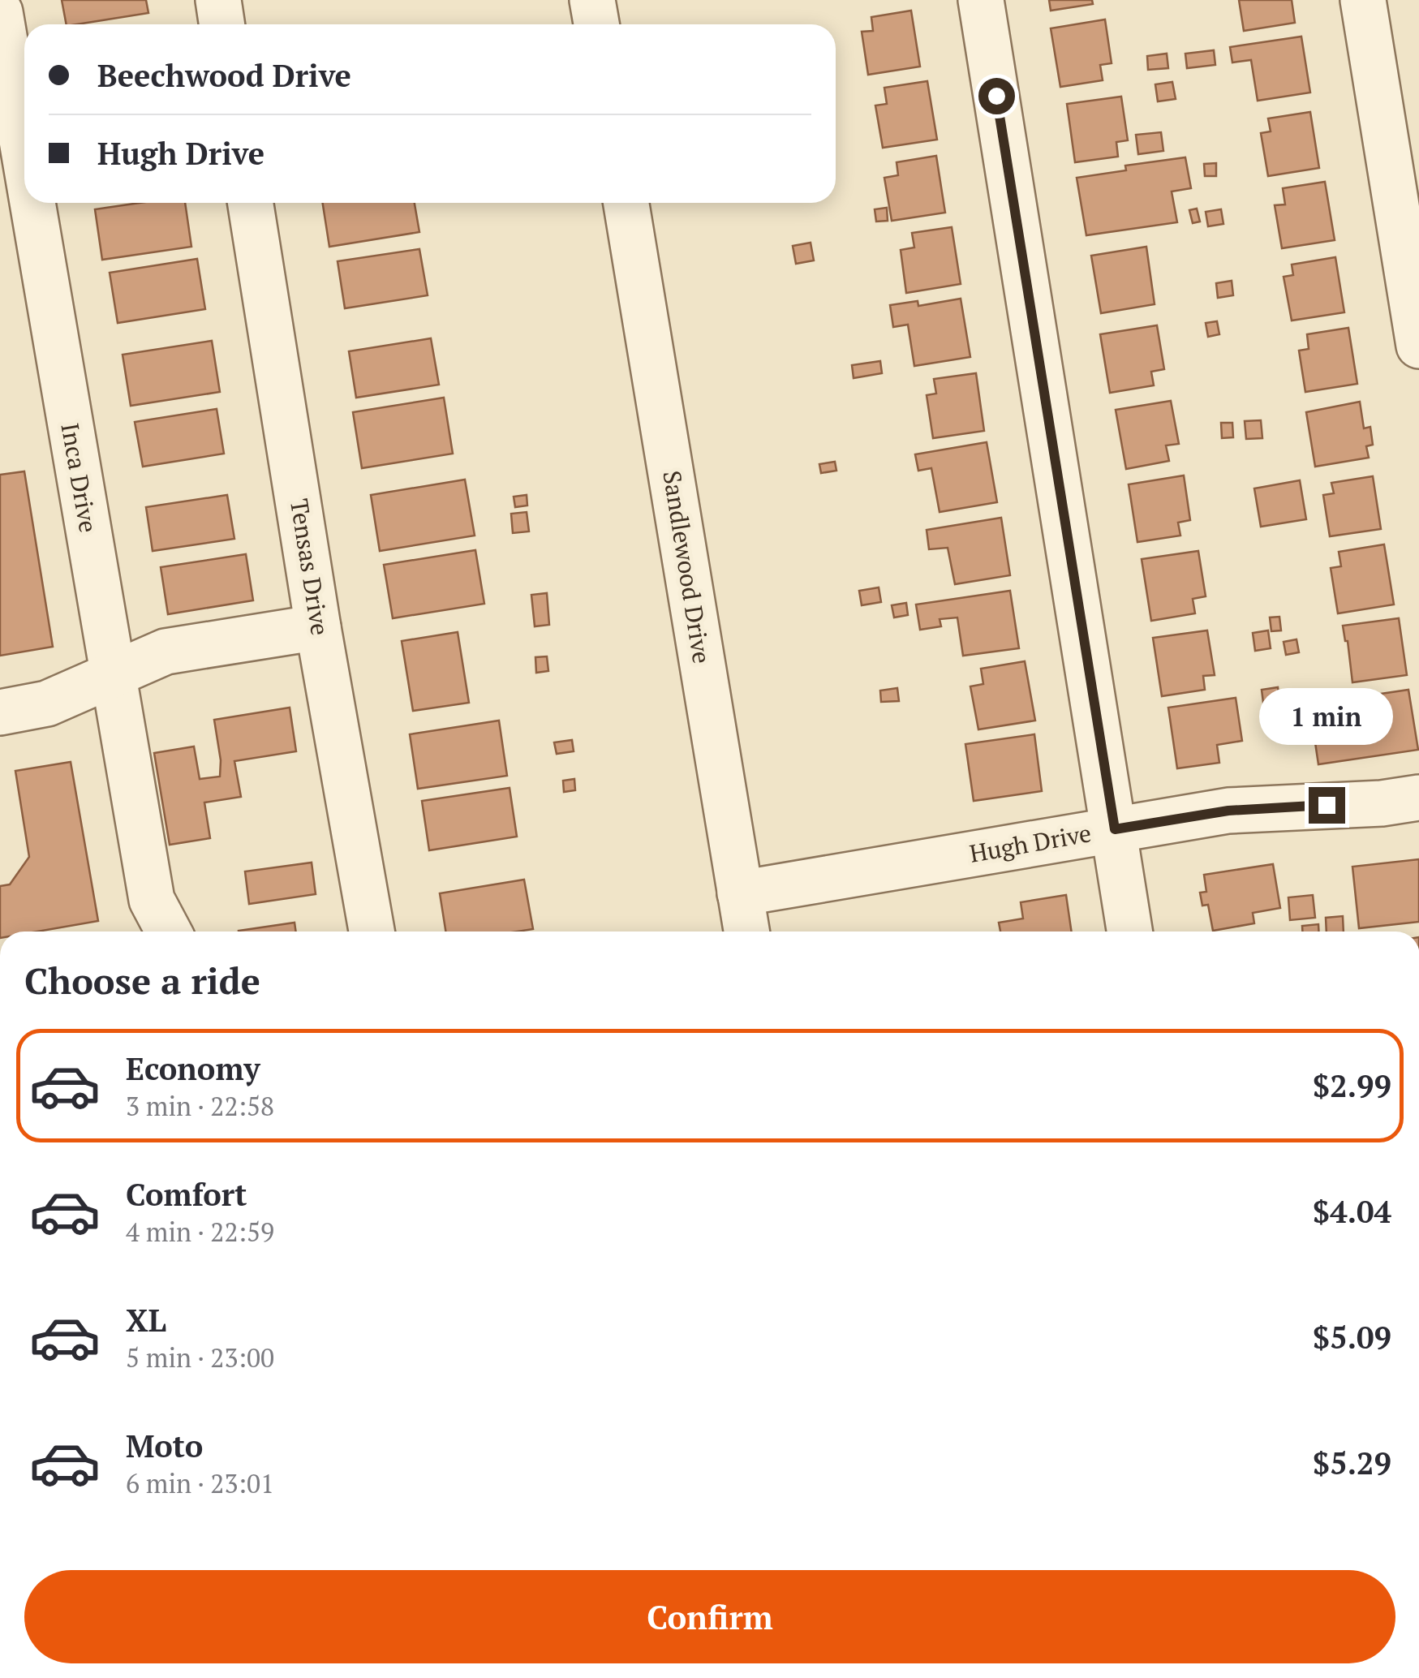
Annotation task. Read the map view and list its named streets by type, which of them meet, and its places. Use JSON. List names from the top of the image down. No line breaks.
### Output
{"streets":{"street":["Inca Drive","Tensas Drive","Sandlewood Drive","Hugh Drive"]},"crossings":[["Sandlewood Drive","Hugh Drive"]],"page":{"banner":["Beechwood Drive","Hugh Drive"],"bubble":"1 min","heading":"Choose a ride","list":[{"name":"Economy","note":"3 min · 22:58","value":"$2.99"},{"name":"Comfort","note":"4 min · 22:59","value":"$4.04"},{"name":"XL","note":"5 min · 23:00","value":"$5.09"},{"name":"Moto","note":"6 min · 23:01","value":"$5.29"}],"buttons":"Confirm"}}
